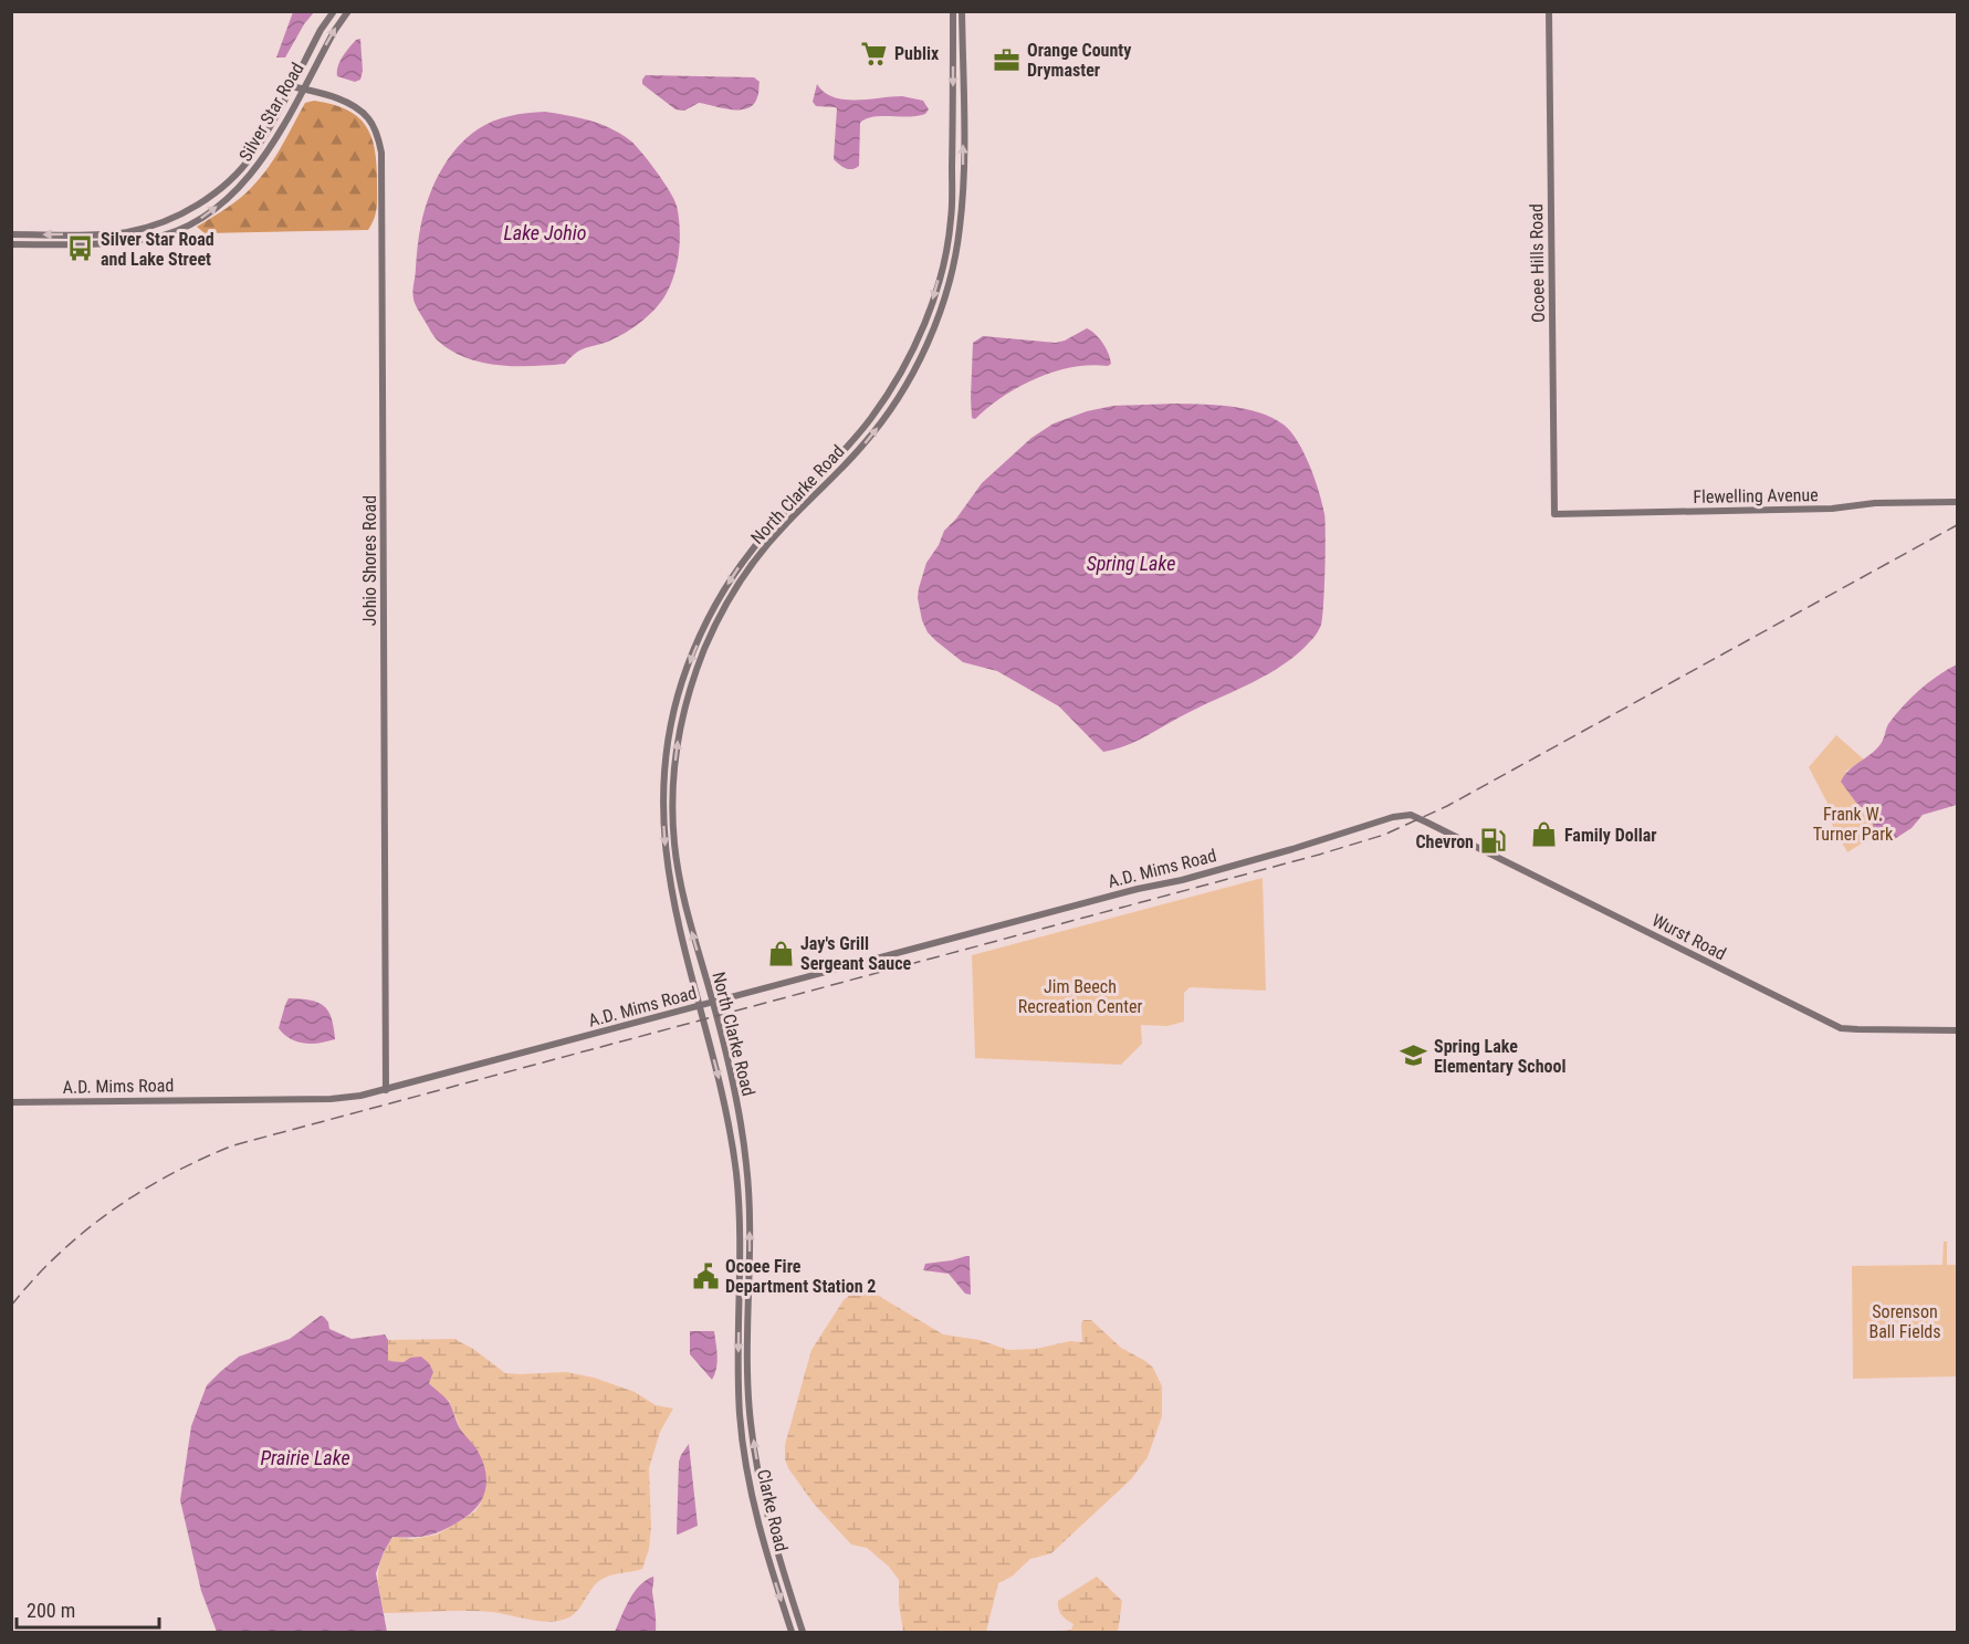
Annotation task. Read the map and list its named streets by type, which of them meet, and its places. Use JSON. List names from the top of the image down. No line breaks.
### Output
{"streets":{"street":["Silver Star Road","Ocoee Hills Road","North Clarke Road","Flewelling Avenue","Johio Shores Road","A.D. Mims Road","Wurst Road","Clarke Road"]},"crossings":[["Silver Star Road","Johio Shores Road"],["Ocoee Hills Road","Flewelling Avenue"],["North Clarke Road","A.D. Mims Road"],["North Clarke Road","Clarke Road"],["Johio Shores Road","A.D. Mims Road"],["A.D. Mims Road","Wurst Road"]],"water":["Lake Johio","Spring Lake","Prairie Lake"],"parks":["Frank W. Turner Park","Jim Beech Recreation Center","Sorenson Ball Fields"],"places":{"supermarket":["Publix"],"office":["Orange County Drymaster"],"bus stop":["Silver Star Road and Lake Street"],"shop":["Family Dollar","Jay's Grill Sergeant Sauce"],"fuel station":["Chevron"],"school or university":["Spring Lake Elementary School"],"public building":["Ocoee Fire Department Station 2"]},"scale_bar":"200 m"}
